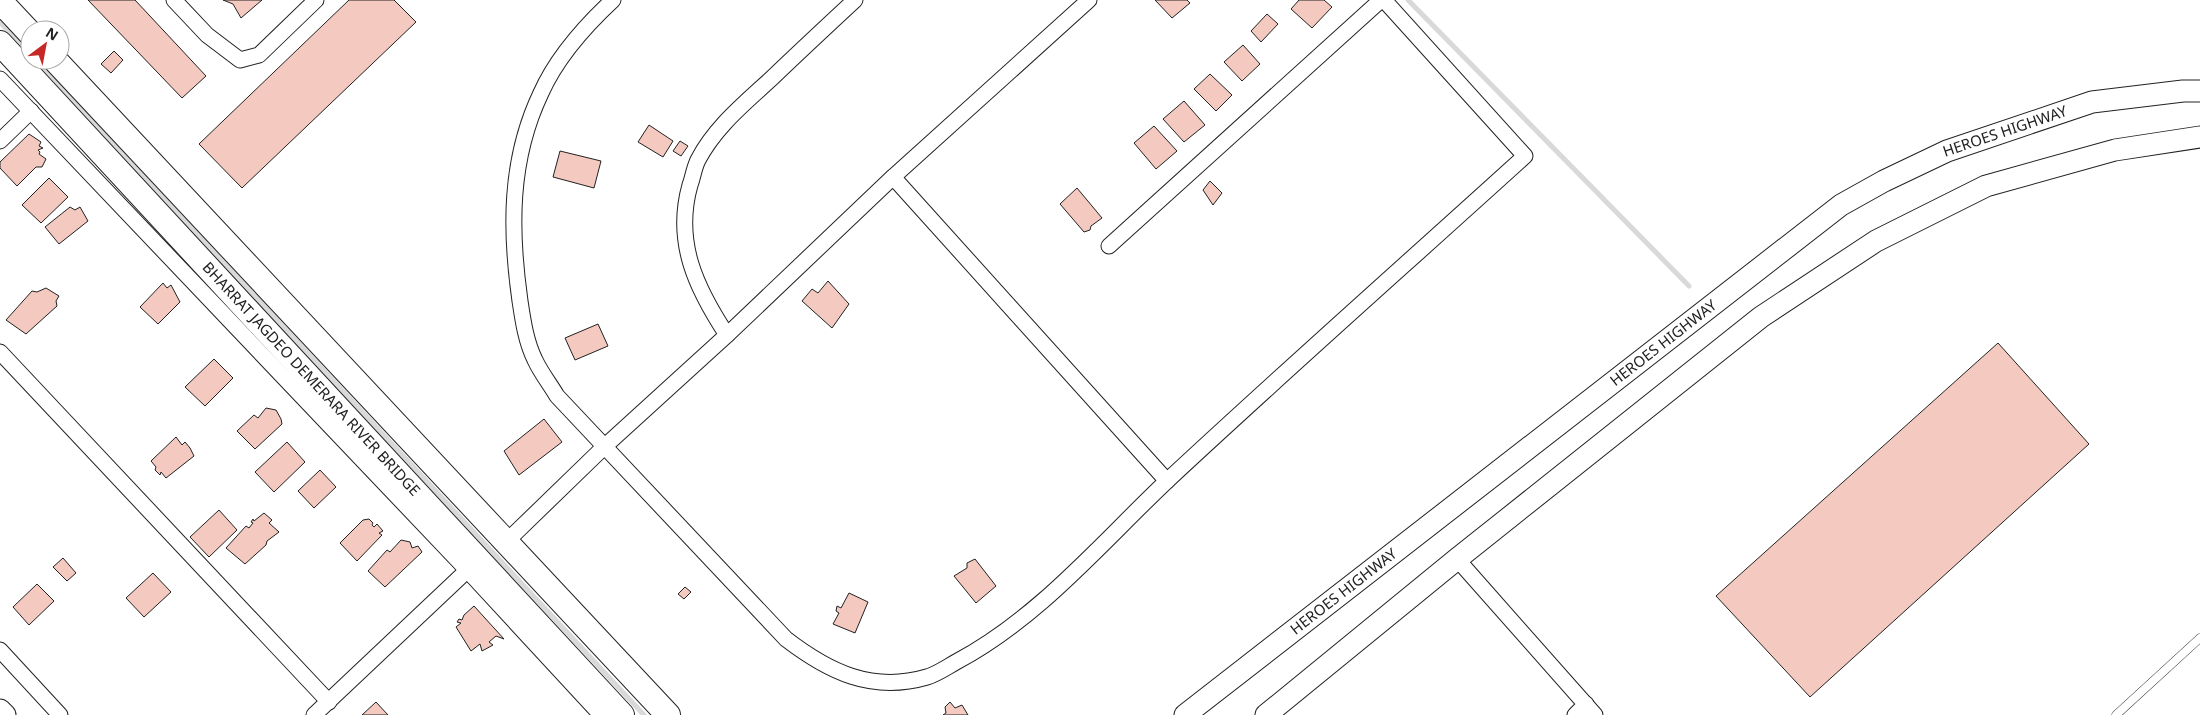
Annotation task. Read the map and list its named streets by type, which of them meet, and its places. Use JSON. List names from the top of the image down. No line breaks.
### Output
{"streets":{"main road":["HEROES HIGHWAY","BHARRAT JAGDEO DEMERARA RIVER BRIDGE"]},"north":"top right"}
